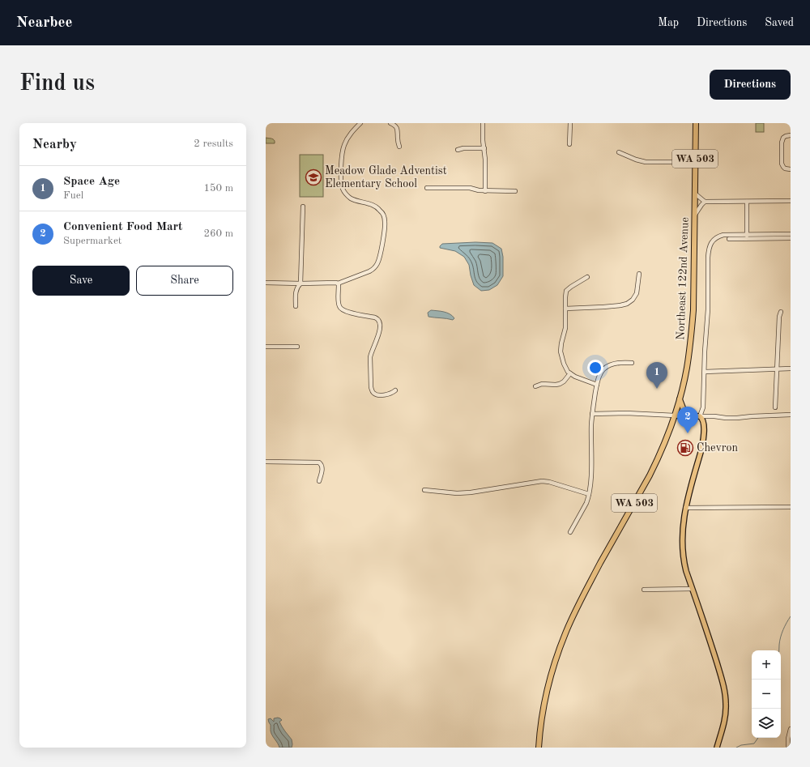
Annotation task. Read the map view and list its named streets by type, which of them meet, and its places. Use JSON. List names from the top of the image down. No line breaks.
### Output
{"streets":{"highway":["WA 503","Northeast 122nd Avenue"]},"places":{"school or university":["Meadow Glade Adventist Elementary School"],"fuel station":["Chevron"]},"page":{"header":"Nearbee","nav":["Map","Directions","Saved"],"buttons":["Directions",["Save","Share"]],"title":"Find us","heading":["Nearby","2 results"],"list":[{"mark":"1","name":"Space Age","note":"Fuel","value":"150 m"},{"mark":"2","name":"Convenient Food Mart","note":"Supermarket","value":"260 m"}],"pins":["1","2"],"map_buttons":["+","−"]}}
